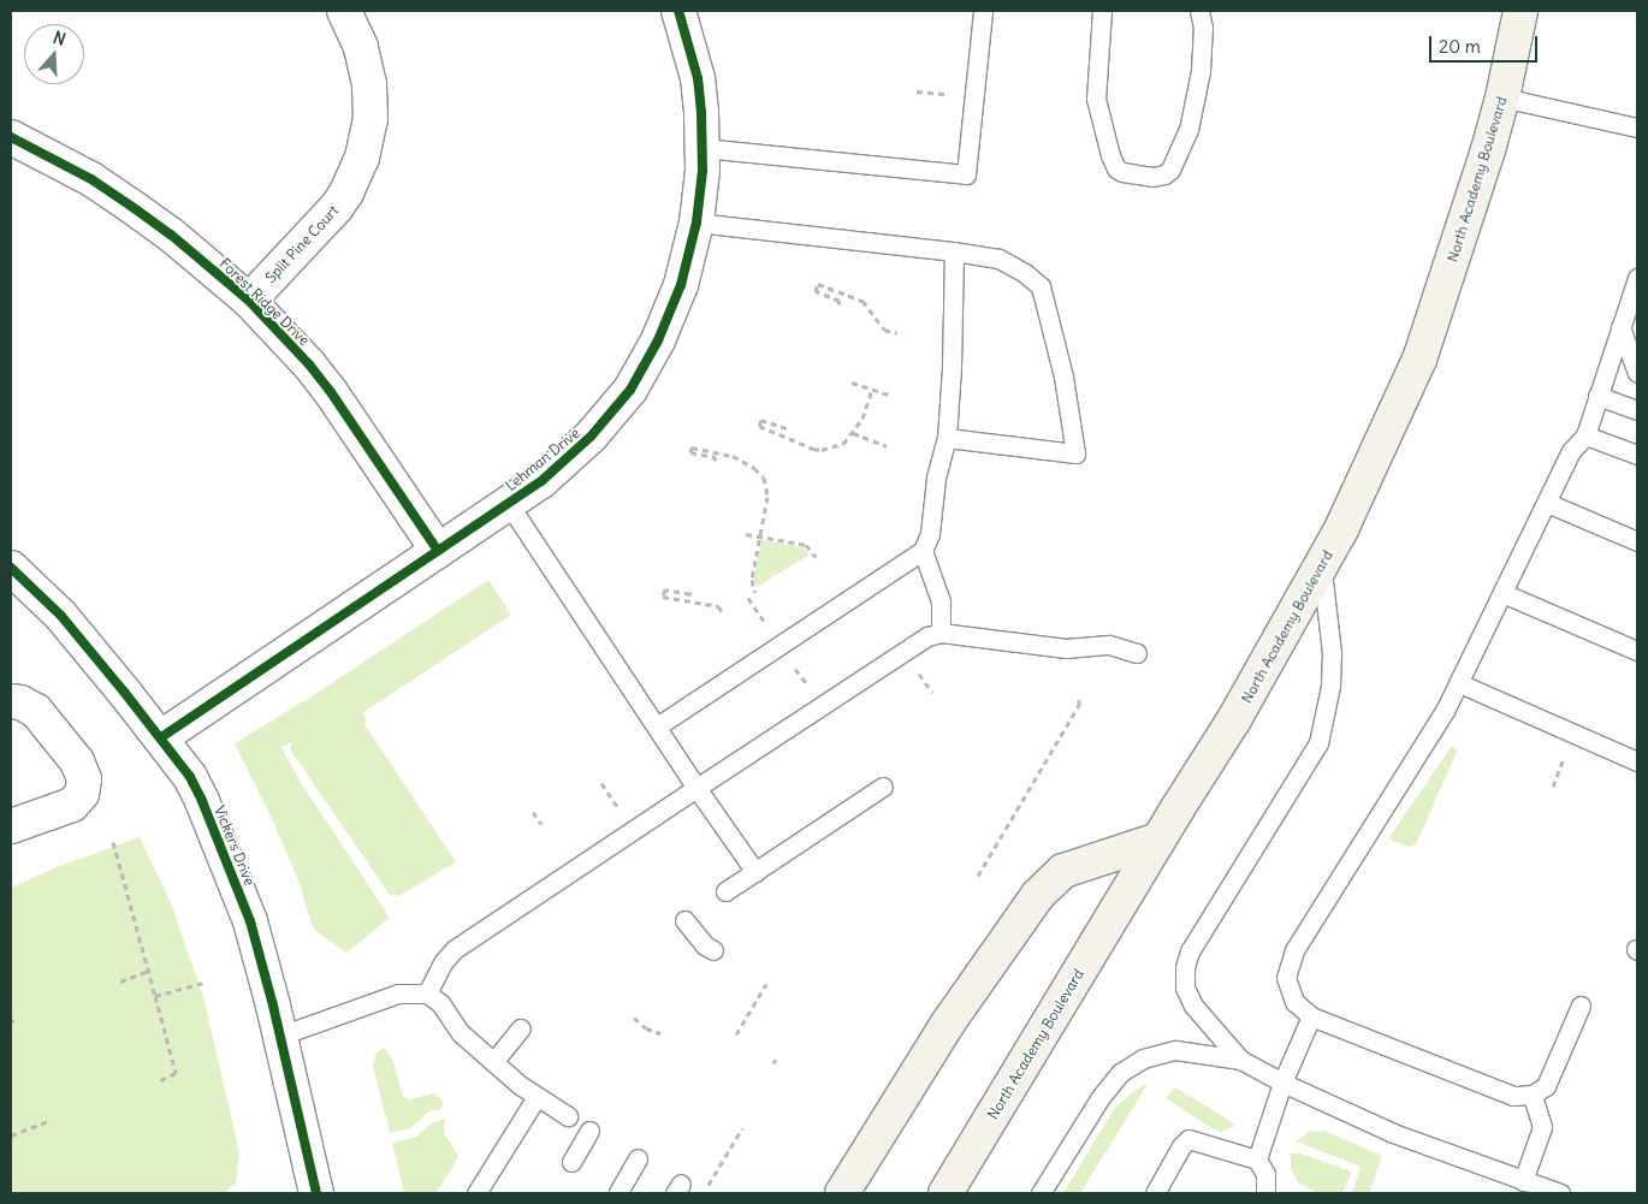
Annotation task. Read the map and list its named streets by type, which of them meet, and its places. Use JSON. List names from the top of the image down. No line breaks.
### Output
{"streets":{"highway":["North Academy Boulevard"],"street":["Split Pine Court","Forest Ridge Drive","Lehman Drive","Vickers Drive"]},"crossings":[["Split Pine Court","Forest Ridge Drive"],["Forest Ridge Drive","Lehman Drive"],["Lehman Drive","Vickers Drive"]],"scale_bar":"20 m","north":"top"}
